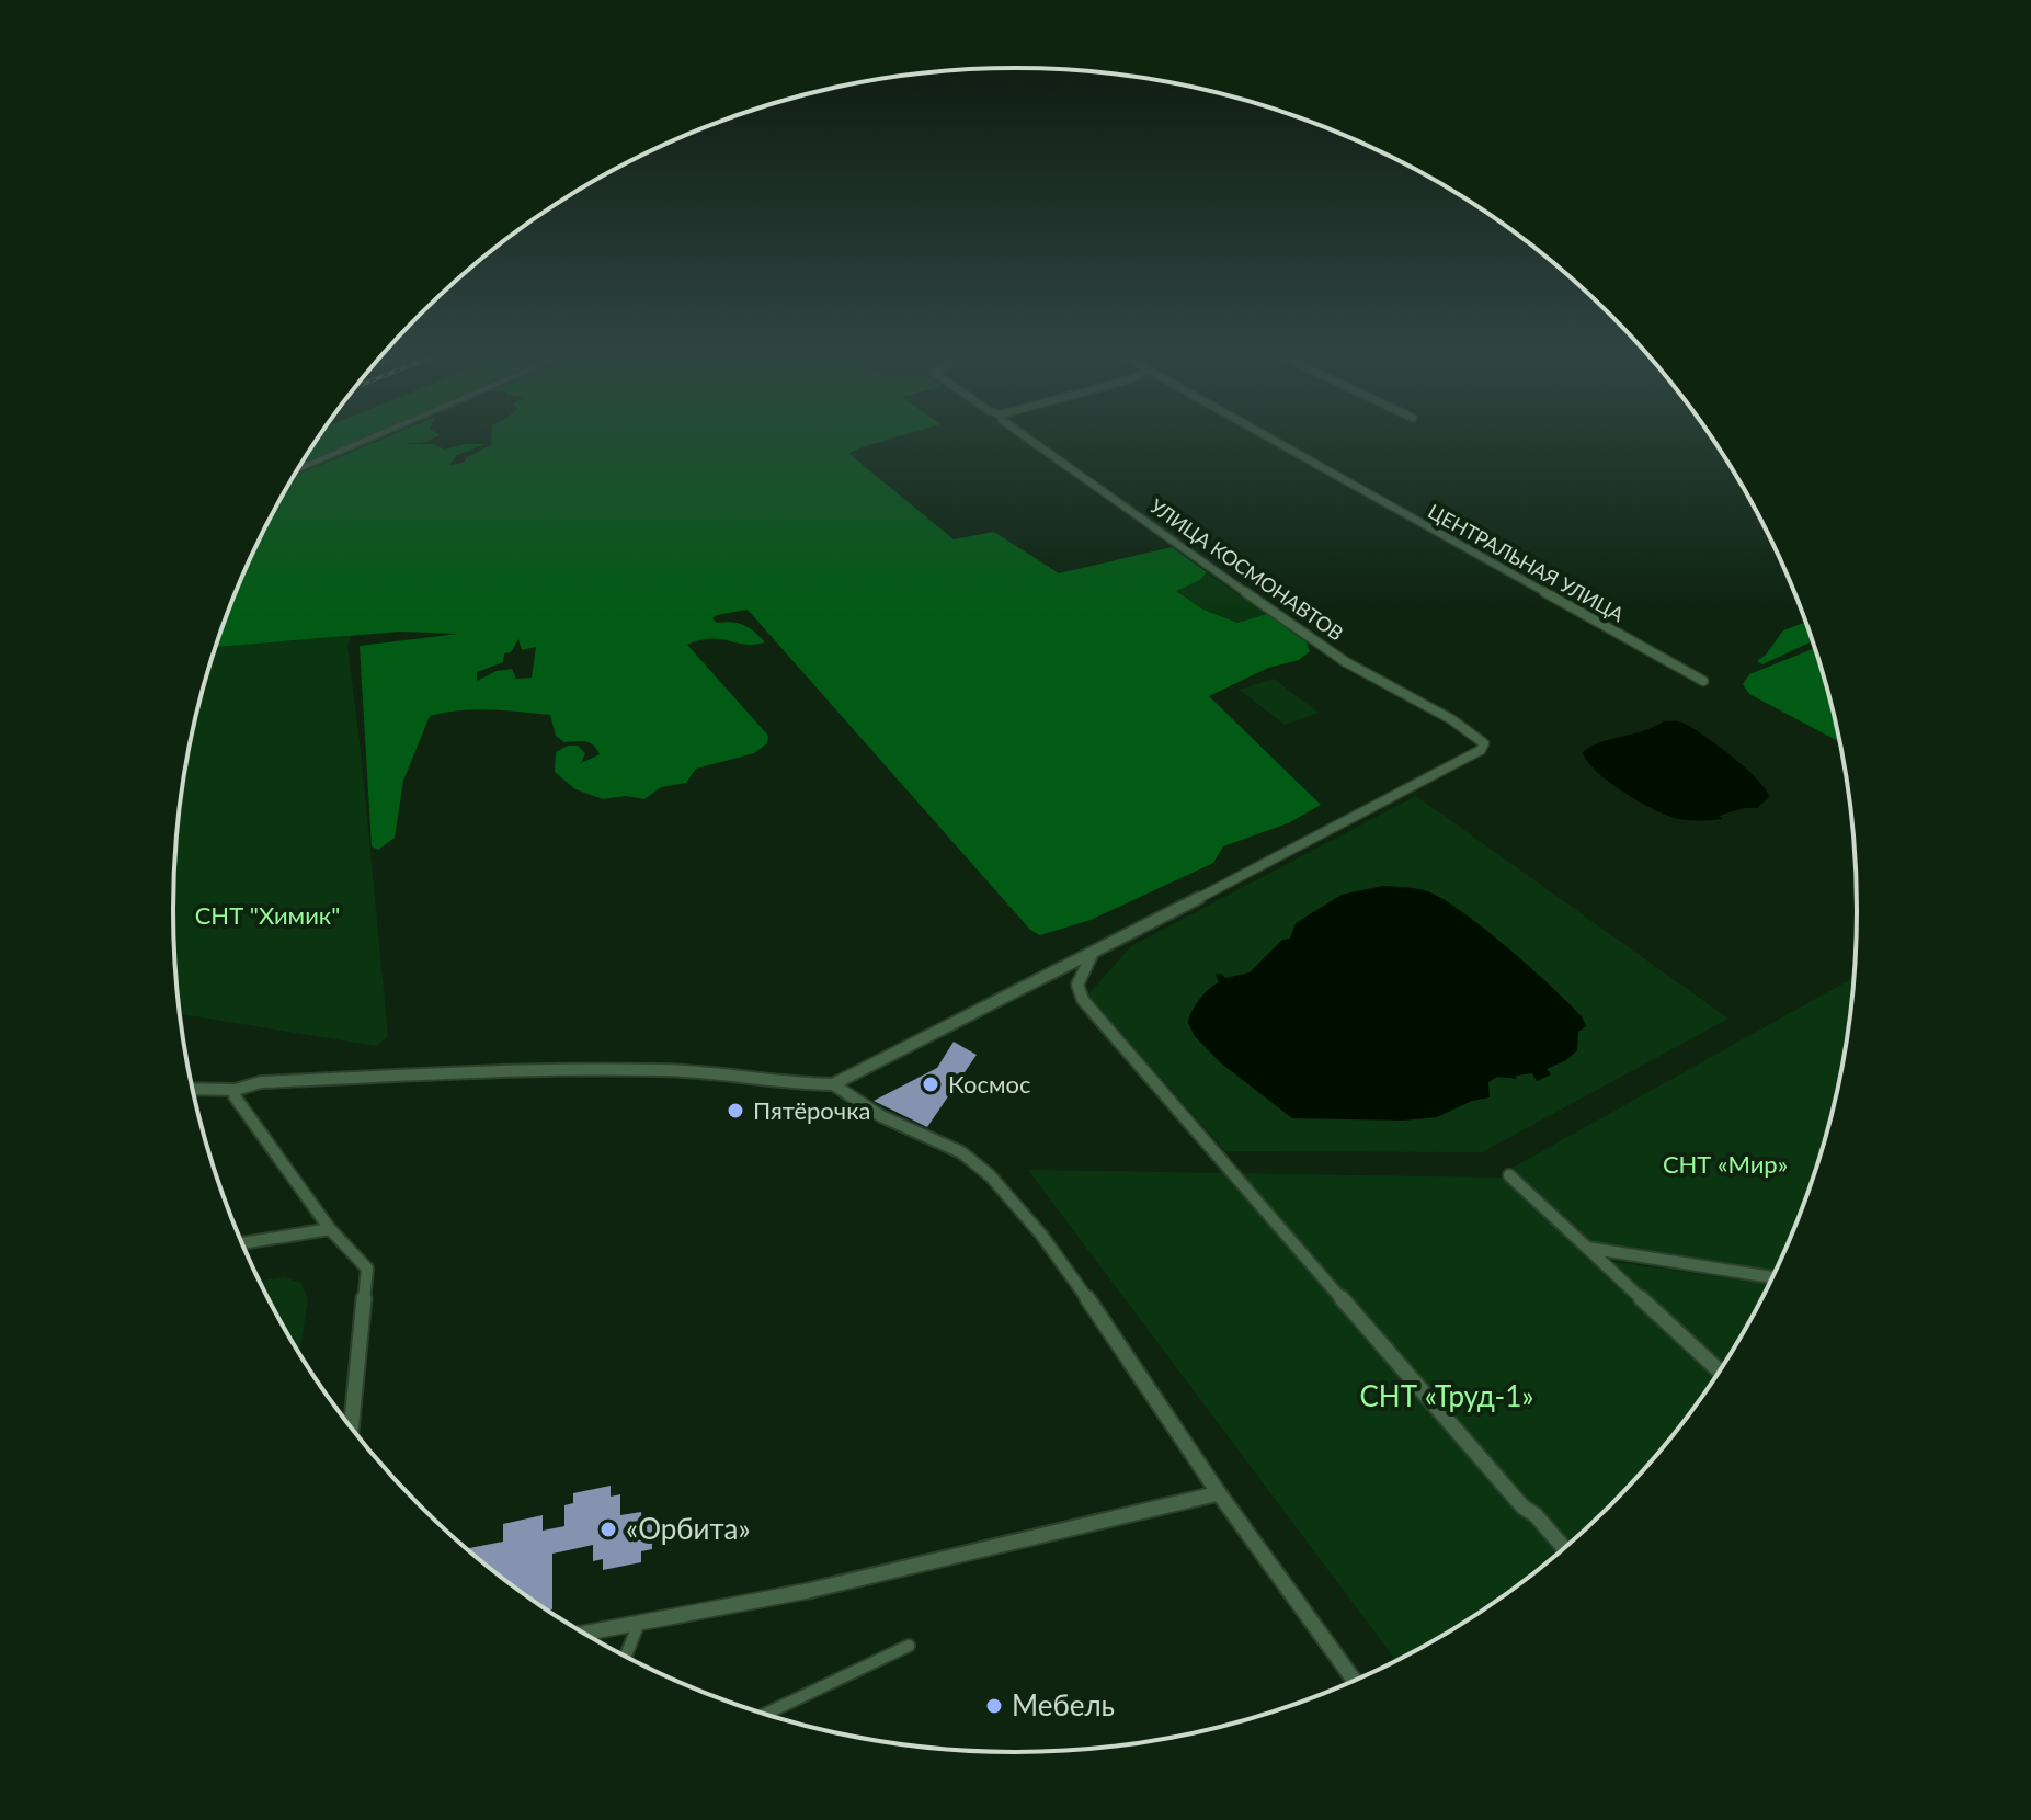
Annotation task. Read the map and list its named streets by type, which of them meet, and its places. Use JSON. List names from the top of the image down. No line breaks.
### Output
{"streets":{"street":["ЦЕНТРАЛЬНАЯ УЛИЦА","УЛИЦА КОСМОНАВТОВ"]},"parks":["СНТ \"Химик\"","СНТ «Мир»","СНТ «Труд-1»"],"places":["Космос","Пятёрочка","«Орбита»","Мебель"]}
